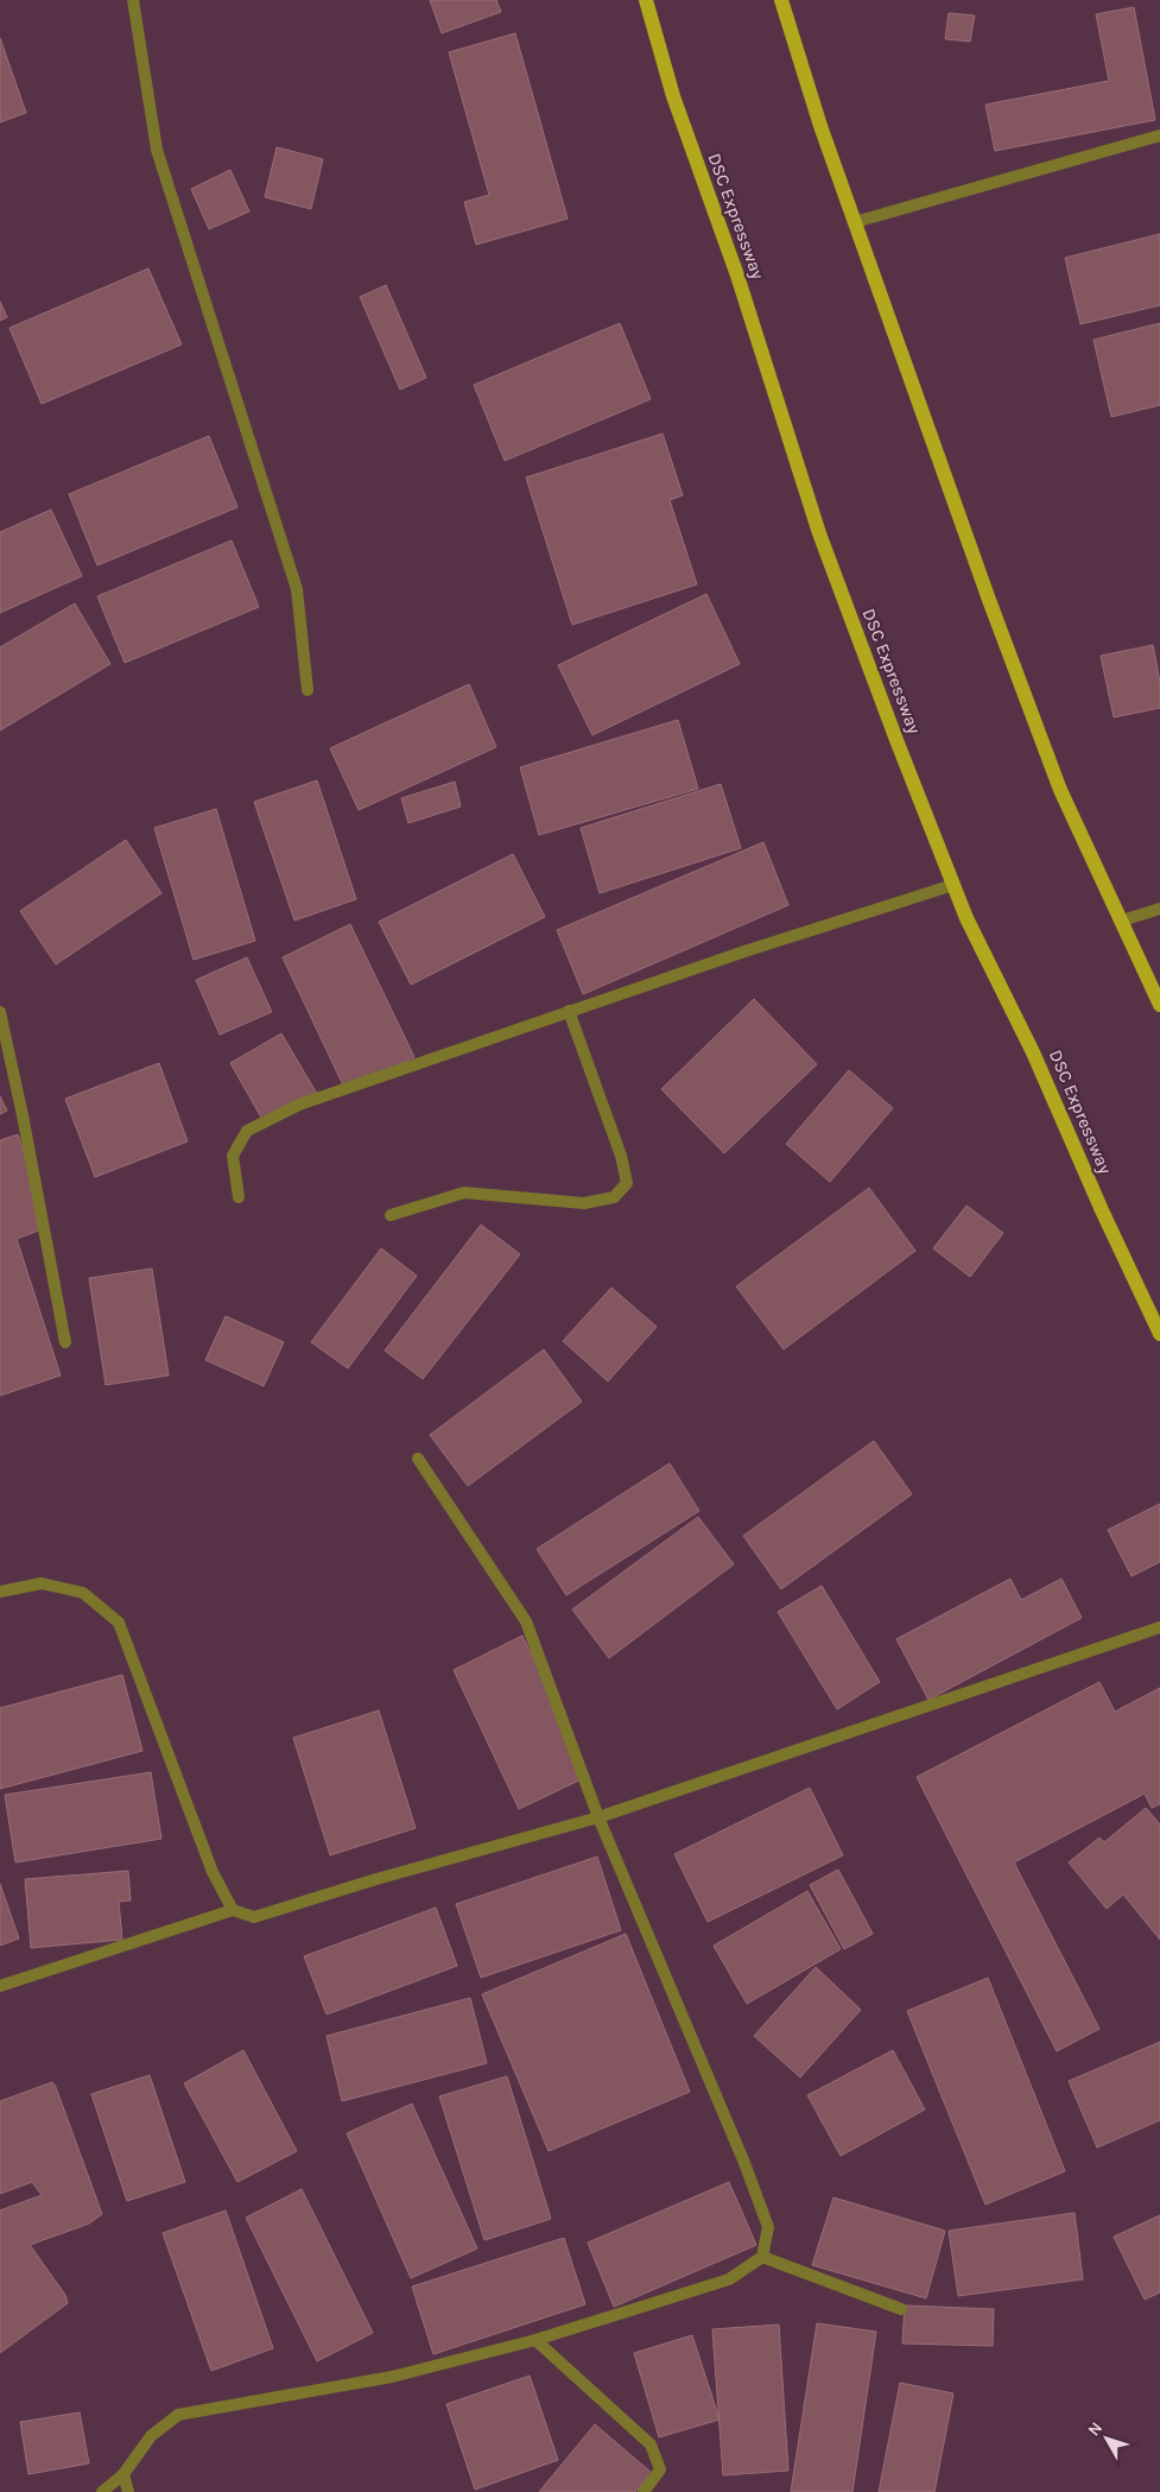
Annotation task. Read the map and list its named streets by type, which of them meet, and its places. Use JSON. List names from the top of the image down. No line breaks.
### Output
{"streets":{"main road":["DSC Expressway"]},"north":"top left"}
